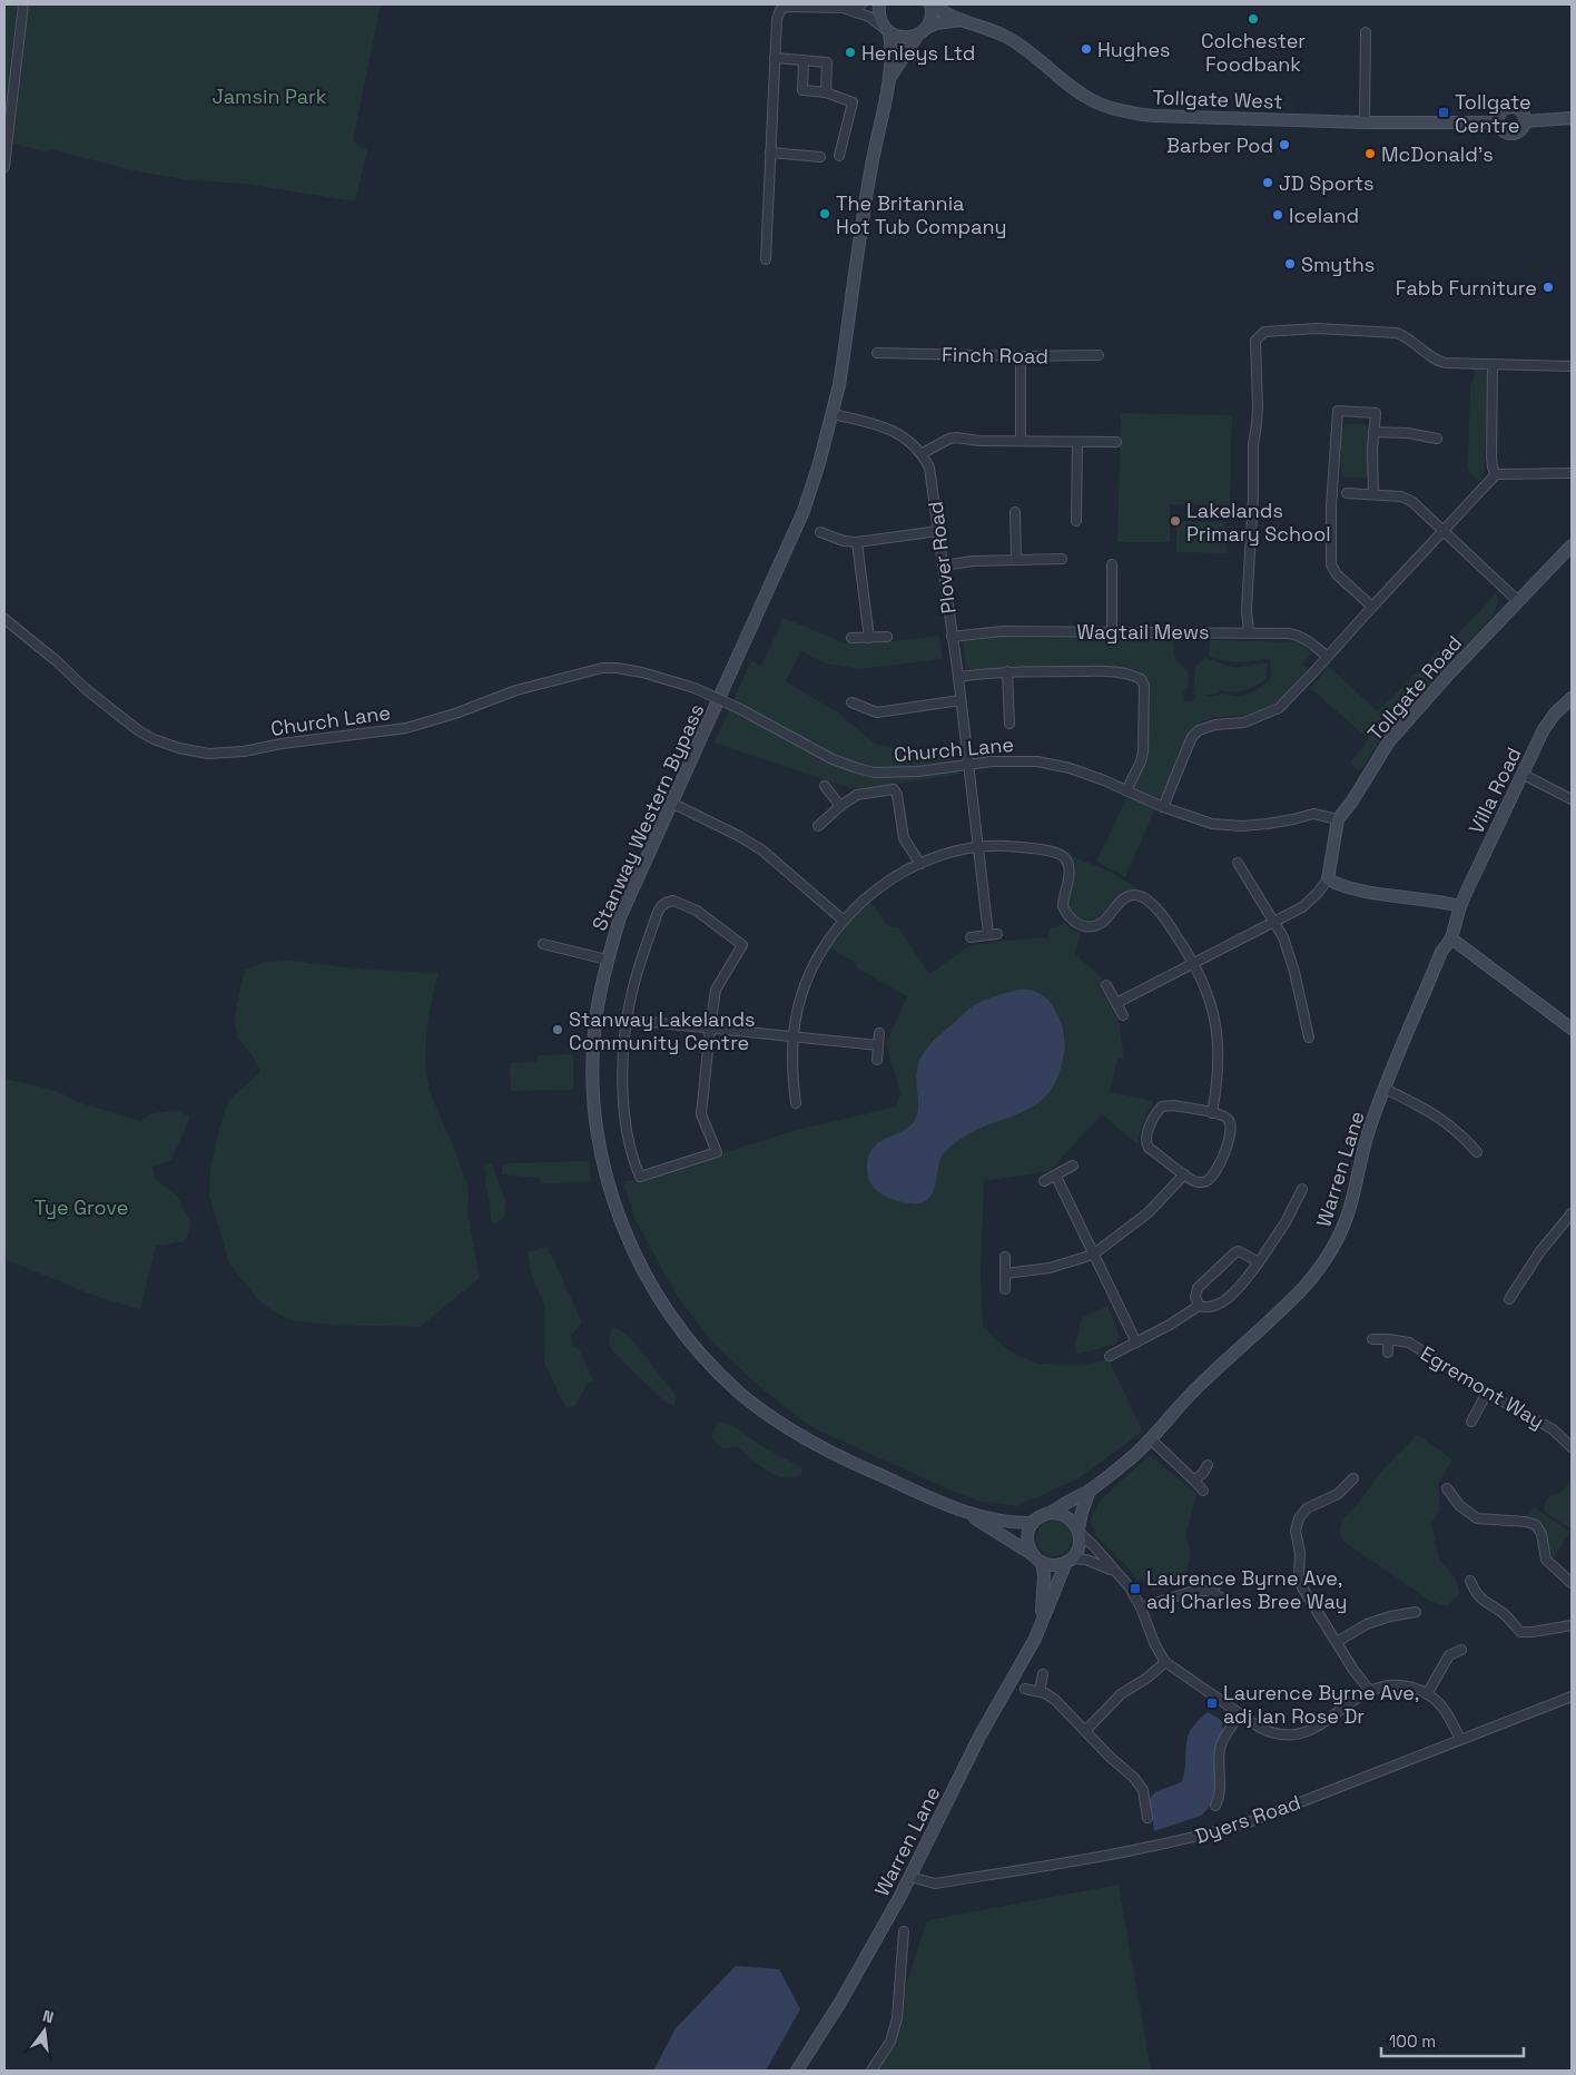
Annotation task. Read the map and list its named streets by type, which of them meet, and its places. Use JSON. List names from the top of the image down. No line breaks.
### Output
{"streets":{"street":["Tollgate West","Finch Road","Plover Road","Wagtail Mews","Tollgate Road","Church Lane","Villa Road","Stanway Western Bypass","Warren Lane","Egremont Way","Dyers Road"]},"crossings":[["Tollgate West","Stanway Western Bypass"],["Plover Road","Wagtail Mews"],["Plover Road","Church Lane"],["Tollgate Road","Church Lane"],["Villa Road","Warren Lane"],["Stanway Western Bypass","Warren Lane"],["Warren Lane","Dyers Road"]],"parks":["Jamsin Park","Tye Grove"],"places":{"other":["Colchester Foodbank","Hughes","Henleys Ltd","Barber Pod","McDonald's","JD Sports","The Britannia Hot Tub Company","Iceland","Smyths","Fabb Furniture","Lakelands Primary School","Stanway Lakelands Community Centre"],"transit":["Tollgate Centre","Laurence Byrne Ave, adj Charles Bree Way","Laurence Byrne Ave, adj Ian Rose Dr"]},"scale_bar":"100 m","north":"top"}
